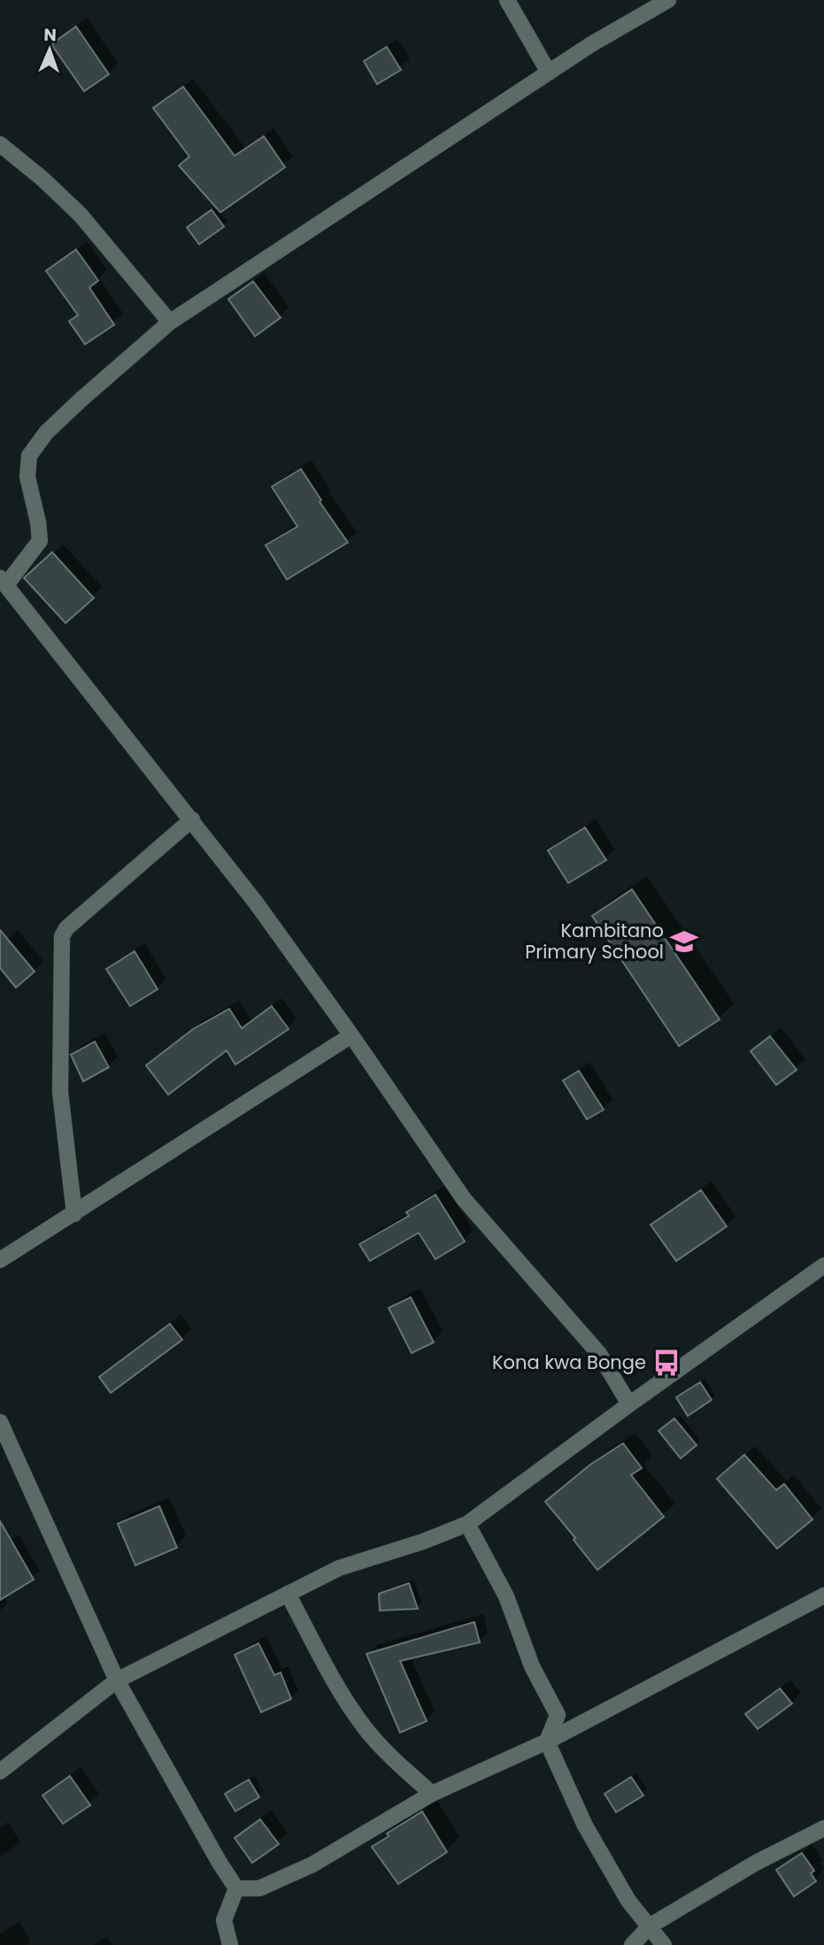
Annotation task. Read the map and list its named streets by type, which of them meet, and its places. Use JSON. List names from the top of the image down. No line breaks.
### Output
{"places":{"school or university":["Kambitano Primary School"],"bus stop":["Kona kwa Bonge"]},"north":"top"}
